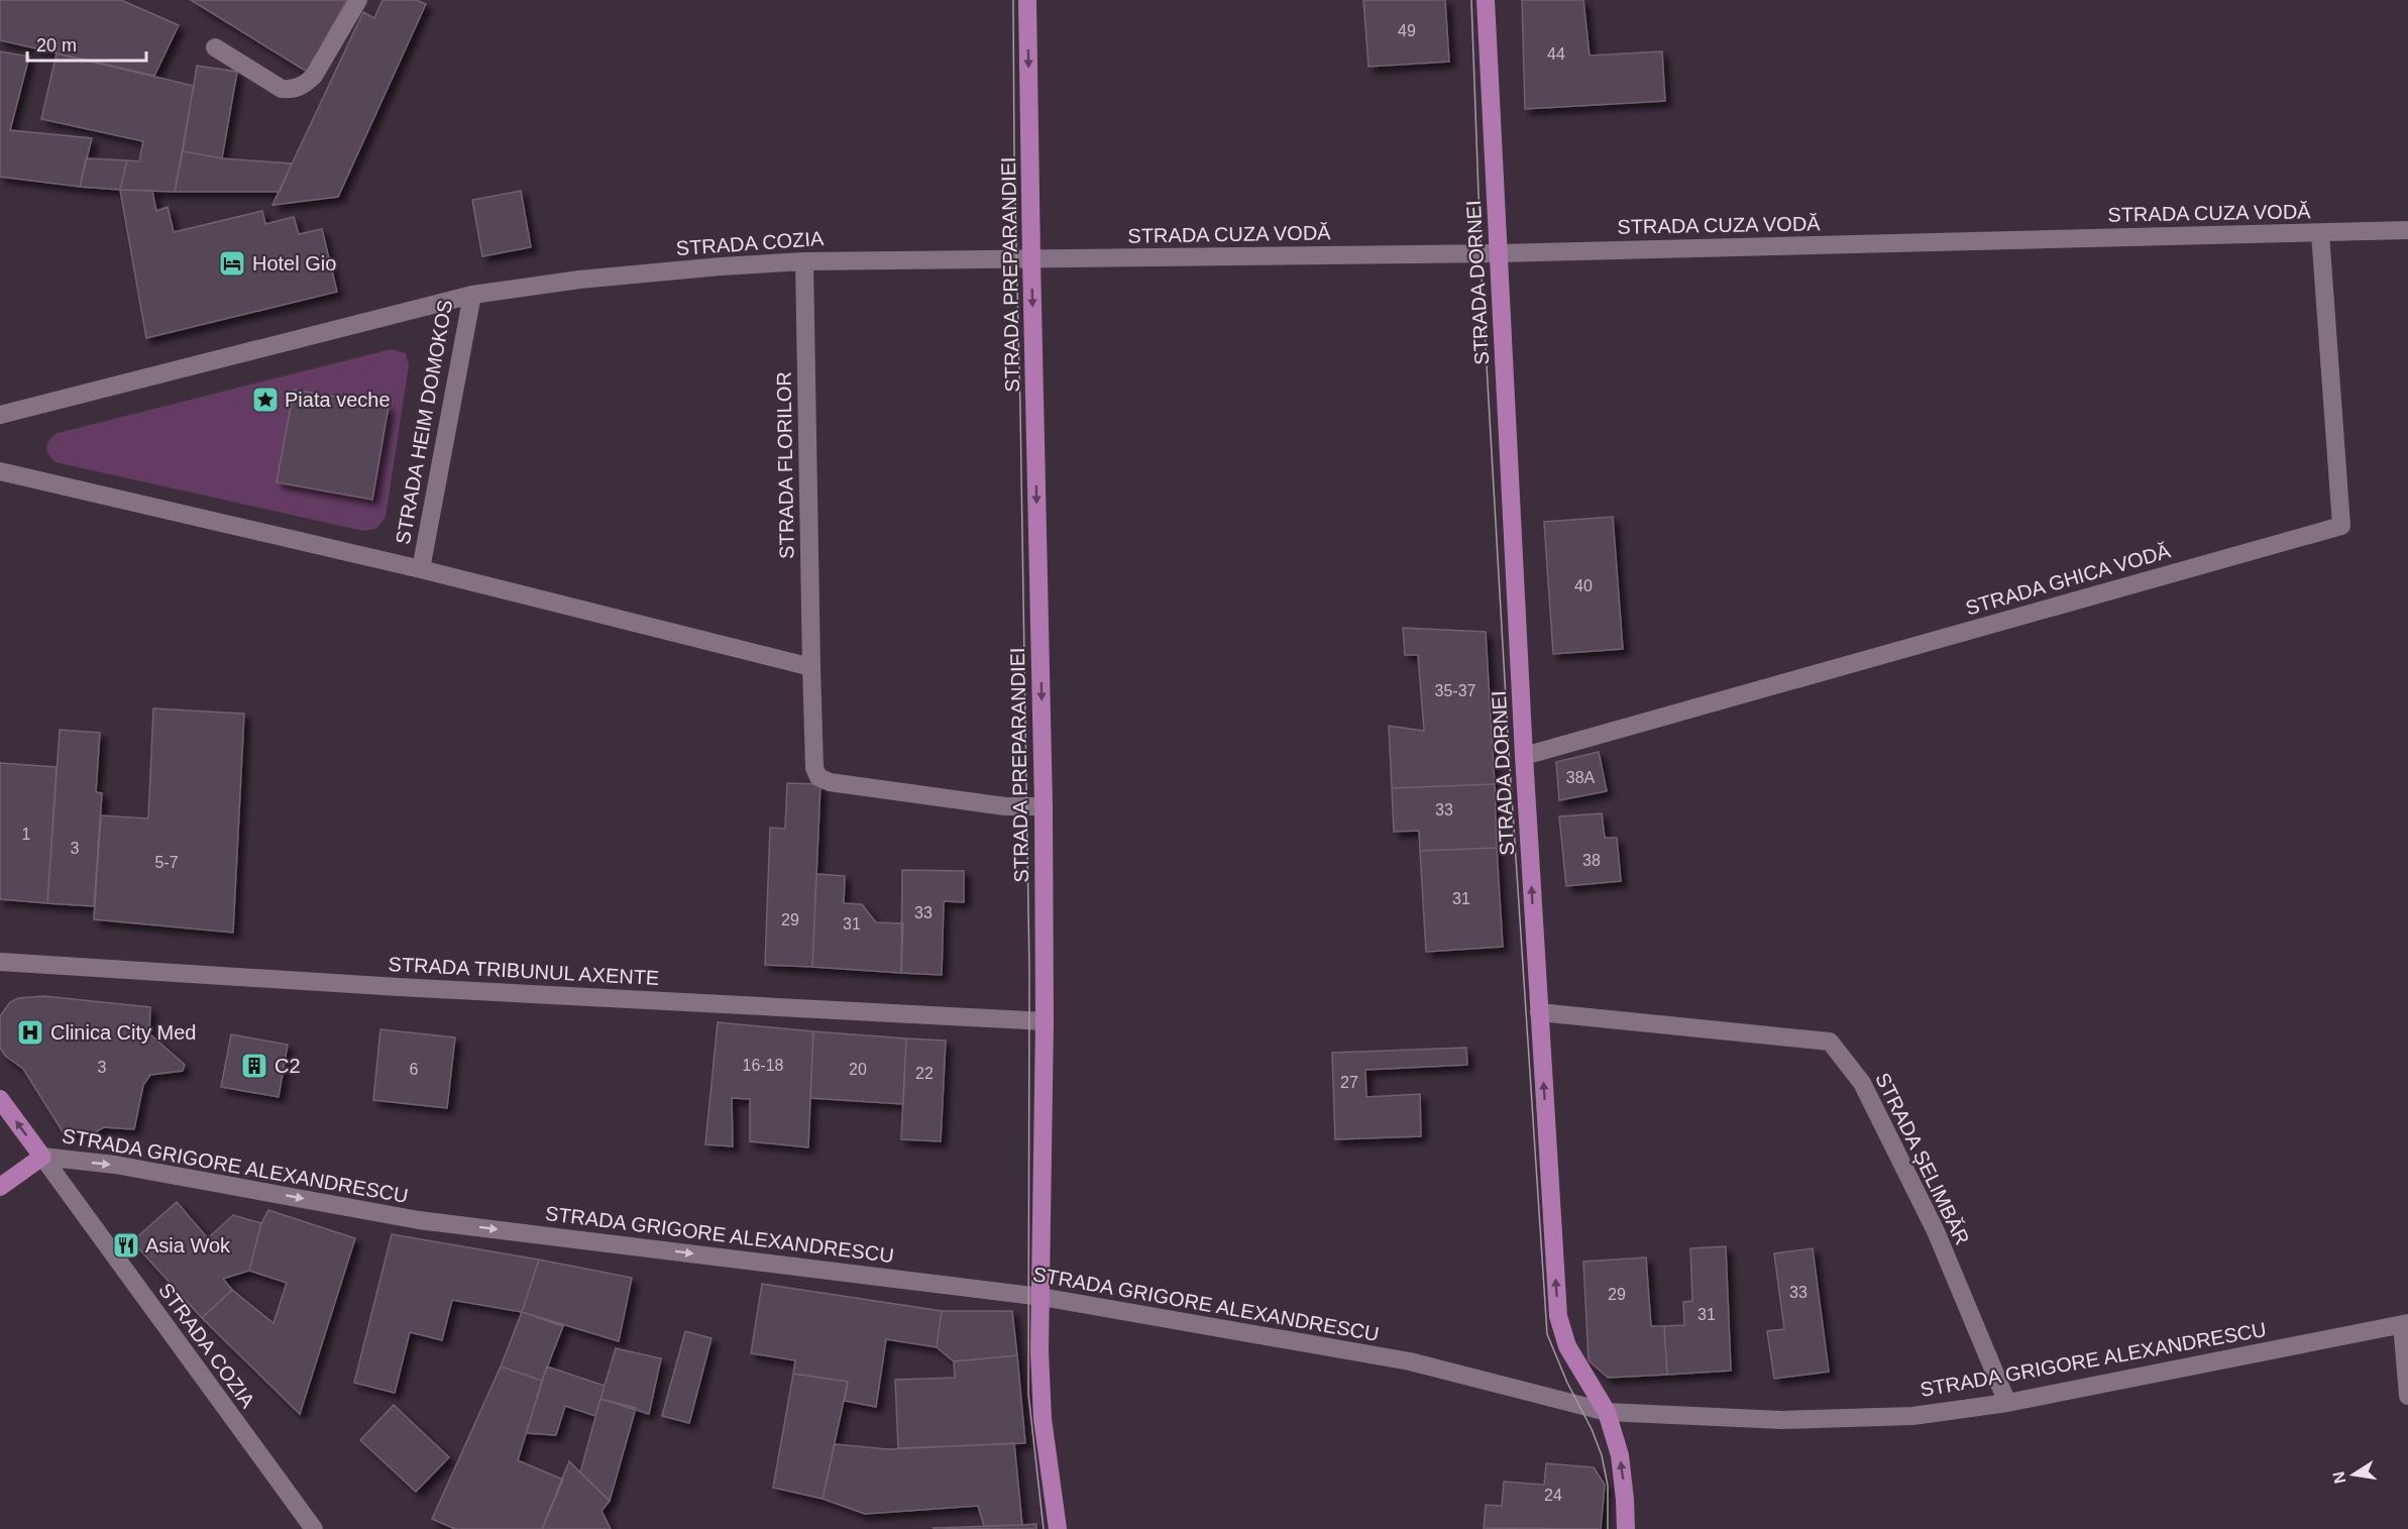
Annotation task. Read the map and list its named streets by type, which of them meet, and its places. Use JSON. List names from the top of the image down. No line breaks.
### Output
{"streets":{"main road":["STRADA COZIA","STRADA PREPARANDIEI","STRADA DORNEI","STRADA GRIGORE ALEXANDRESCU"],"street":["STRADA CUZA VODĂ","STRADA HEIM DOMOKOS","STRADA FLORILOR","STRADA GHICA VODĂ","STRADA TRIBUNUL AXENTE","STRADA ȘELIMBĂR"]},"crossings":[["STRADA CUZA VODĂ","STRADA COZIA"],["STRADA CUZA VODĂ","STRADA PREPARANDIEI"],["STRADA CUZA VODĂ","STRADA DORNEI"],["STRADA CUZA VODĂ","STRADA GHICA VODĂ"],["STRADA COZIA","STRADA PREPARANDIEI"],["STRADA COZIA","STRADA HEIM DOMOKOS"],["STRADA COZIA","STRADA FLORILOR"],["STRADA COZIA","STRADA GRIGORE ALEXANDRESCU"],["STRADA PREPARANDIEI","STRADA FLORILOR"],["STRADA PREPARANDIEI","STRADA TRIBUNUL AXENTE"],["STRADA PREPARANDIEI","STRADA GRIGORE ALEXANDRESCU"],["STRADA DORNEI","STRADA GHICA VODĂ"],["STRADA DORNEI","STRADA ȘELIMBĂR"],["STRADA DORNEI","STRADA GRIGORE ALEXANDRESCU"],["STRADA ȘELIMBĂR","STRADA GRIGORE ALEXANDRESCU"]],"one_way":["STRADA PREPARANDIEI","STRADA DORNEI","STRADA GRIGORE ALEXANDRESCU"],"places":{"hotel":["Hotel Gio"],"place":["Piata veche"],"hospital":["Clinica City Med"],"building":["C2"],"restaurant":["Asia Wok"]},"house_numbers":["49","44","40","35-37","38A","33","1","3","38","5-7","31","33","29","31","16-18","3","6","20","22","27","33","29","31","24"],"scale_bar":"20 m","north":"left"}
